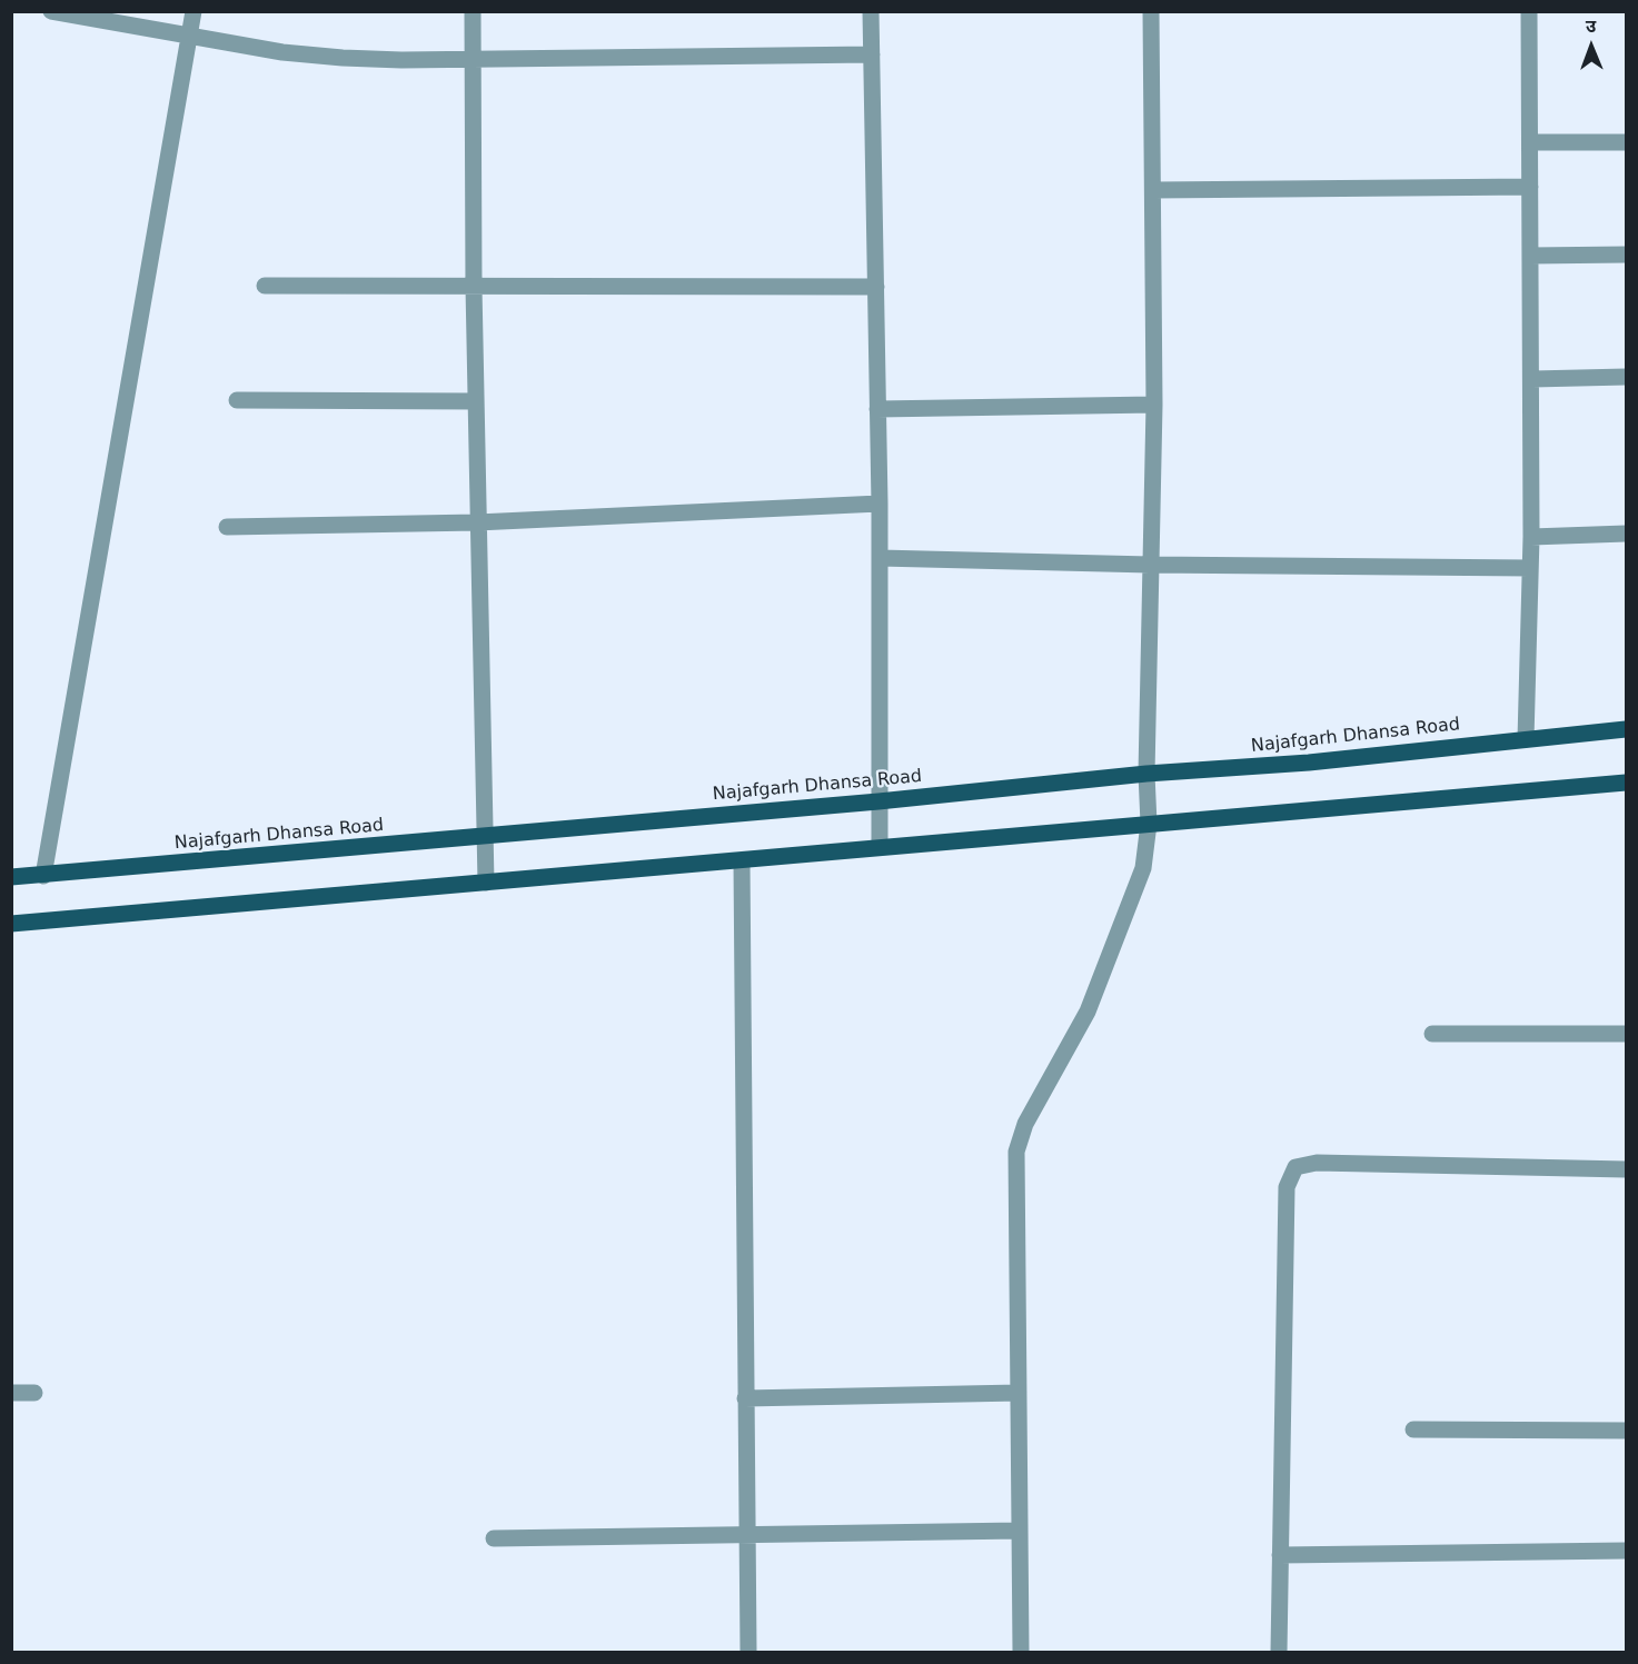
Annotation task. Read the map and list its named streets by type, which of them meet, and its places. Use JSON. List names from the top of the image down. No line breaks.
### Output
{"streets":{"main road":["Najafgarh Dhansa Road"]},"north":"top"}
